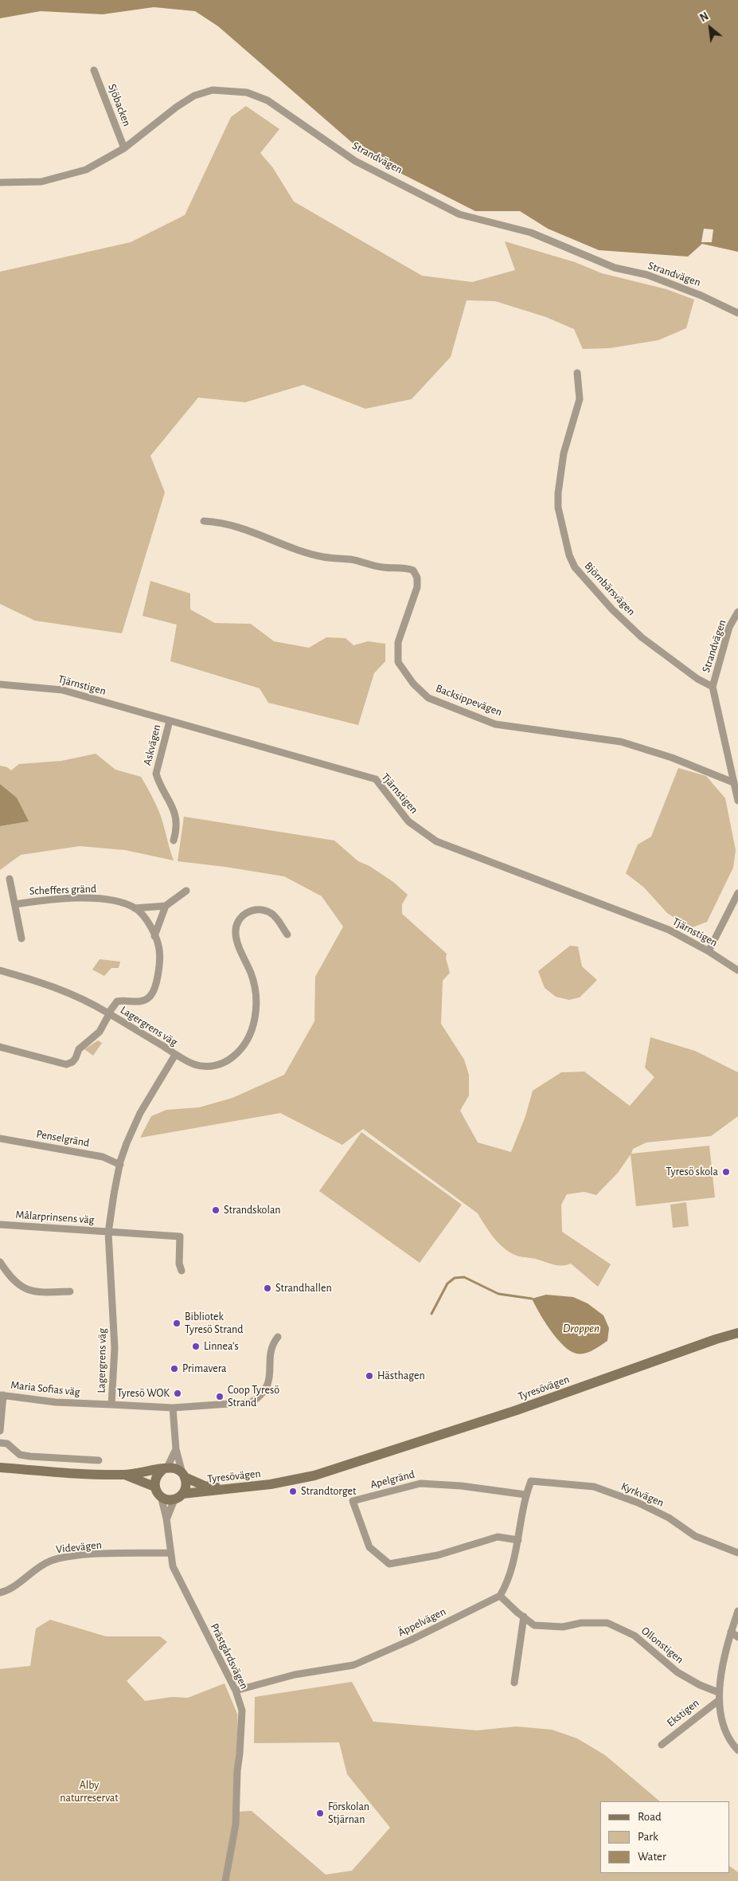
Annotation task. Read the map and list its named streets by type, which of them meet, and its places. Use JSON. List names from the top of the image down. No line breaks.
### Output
{"streets":{"main road":["Tyresövägen"],"street":["Sjöbacken","Strandvägen","Björnbärsvägen","Tjärnstigen","Backsippevägen","Askvägen","Scheffers gränd","Lagergrens väg","Penselgränd","Målarprinsens väg","Maria Sofias väg","Apelgränd","Kyrkvägen","Videvägen","Äppelvägen","Ollonstigen","Prästgårdsvägen","Ekstigen"]},"crossings":[["Sjöbacken","Strandvägen"],["Strandvägen","Björnbärsvägen"],["Tjärnstigen","Askvägen"],["Scheffers gränd","Lagergrens väg"],["Lagergrens väg","Penselgränd"],["Lagergrens väg","Målarprinsens väg"],["Lagergrens väg","Maria Sofias väg"],["Tyresövägen","Prästgårdsvägen"],["Apelgränd","Kyrkvägen"],["Videvägen","Prästgårdsvägen"],["Äppelvägen","Ollonstigen"],["Äppelvägen","Prästgårdsvägen"],["Ollonstigen","Ekstigen"]],"water":["Droppen"],"parks":["Alby naturreservat"],"places":["Tyresö skola","Strandskolan","Strandhallen","Bibliotek Tyresö Strand","Linnea’s","Primavera","Hästhagen","Tyresö WOK","Coop Tyresö Strand","Strandtorget","Förskolan Stjärnan"],"legend":["Road","Park","Water"],"north":"top left"}
